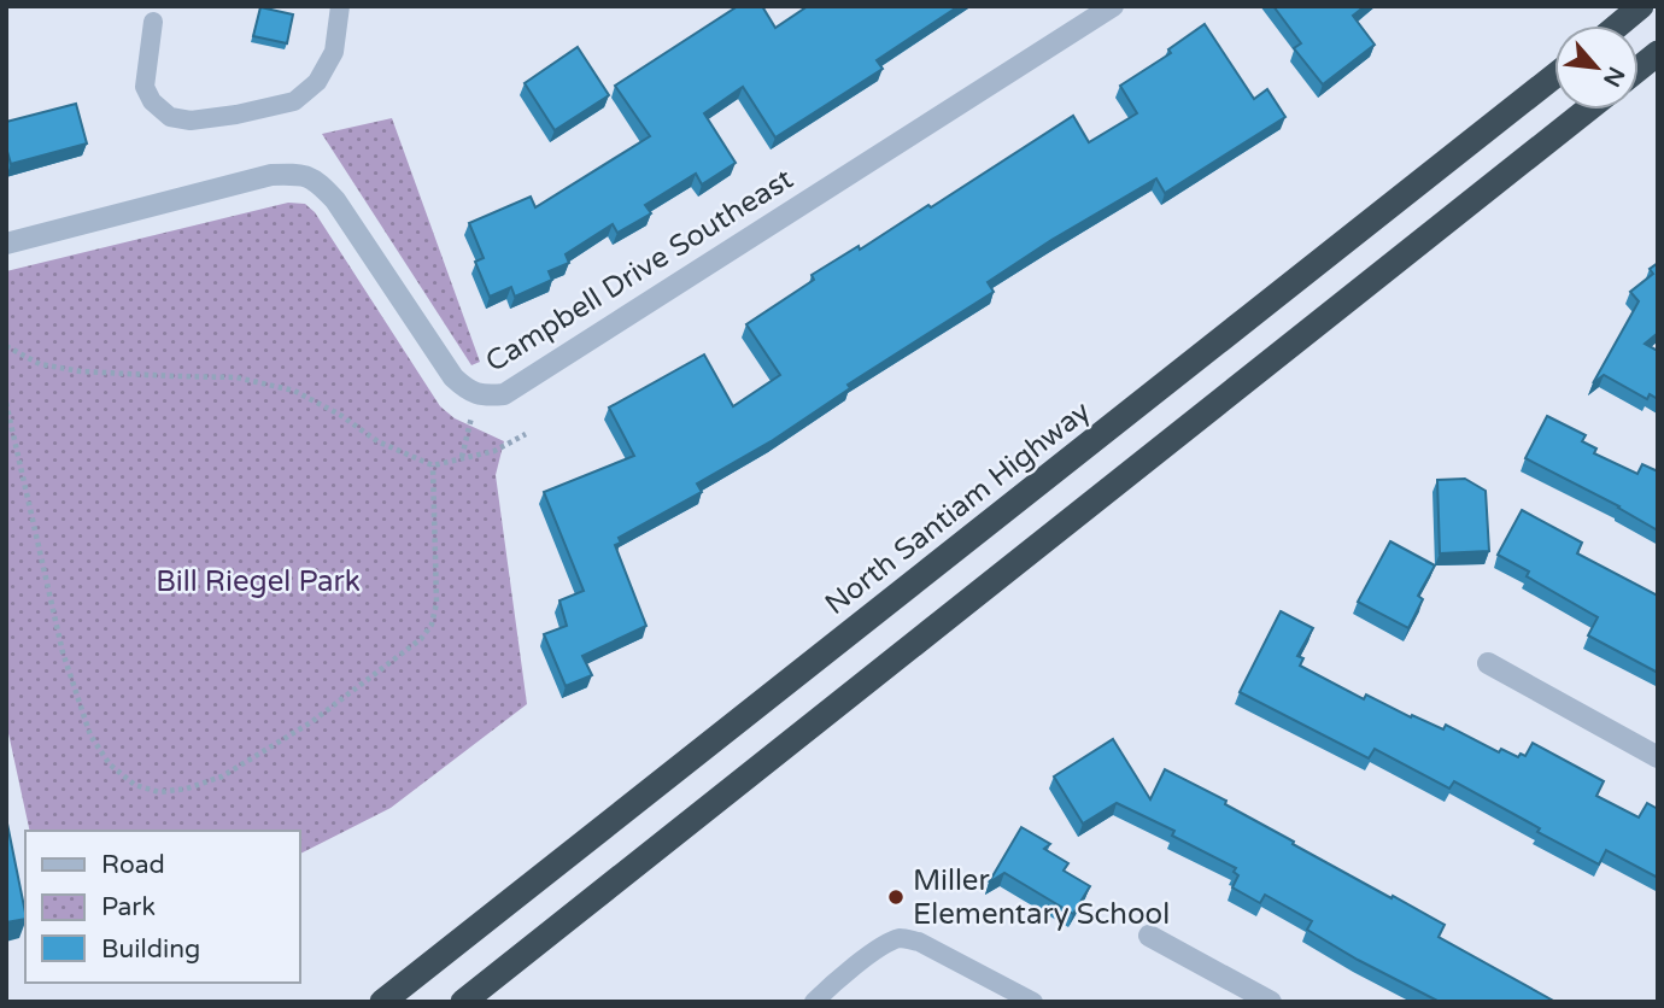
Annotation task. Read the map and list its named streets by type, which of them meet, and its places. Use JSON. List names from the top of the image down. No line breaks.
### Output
{"streets":{"highway":["North Santiam Highway"],"street":["Campbell Drive Southeast"]},"parks":["Bill Riegel Park"],"places":["Miller Elementary School"],"legend":["Road","Park","Building"],"north":"bottom right"}
